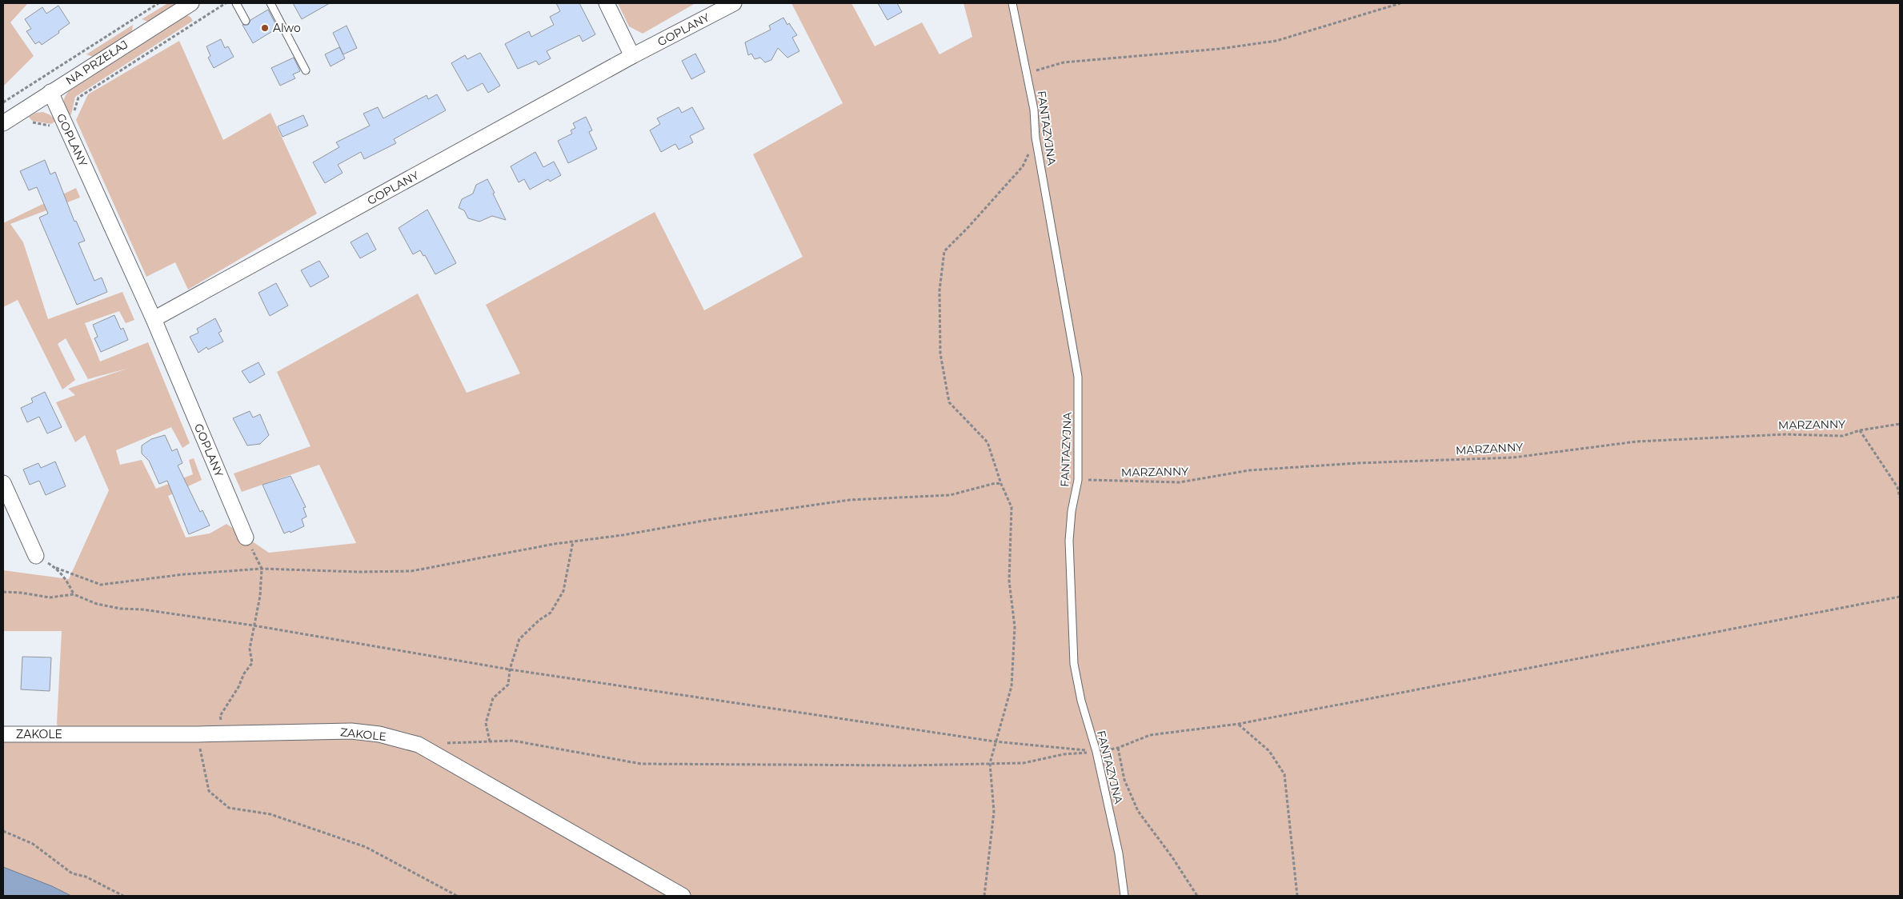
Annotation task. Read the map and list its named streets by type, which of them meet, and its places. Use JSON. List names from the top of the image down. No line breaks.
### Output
{"streets":{"street":["GOPLANY","NA PRZEŁAJ","ZAKOLE"],"lane":["FANTAZYJNA"],"path":["MARZANNY"]},"crossings":[["GOPLANY","NA PRZEŁAJ"],["FANTAZYJNA","MARZANNY"]],"places":["Alwo"]}
